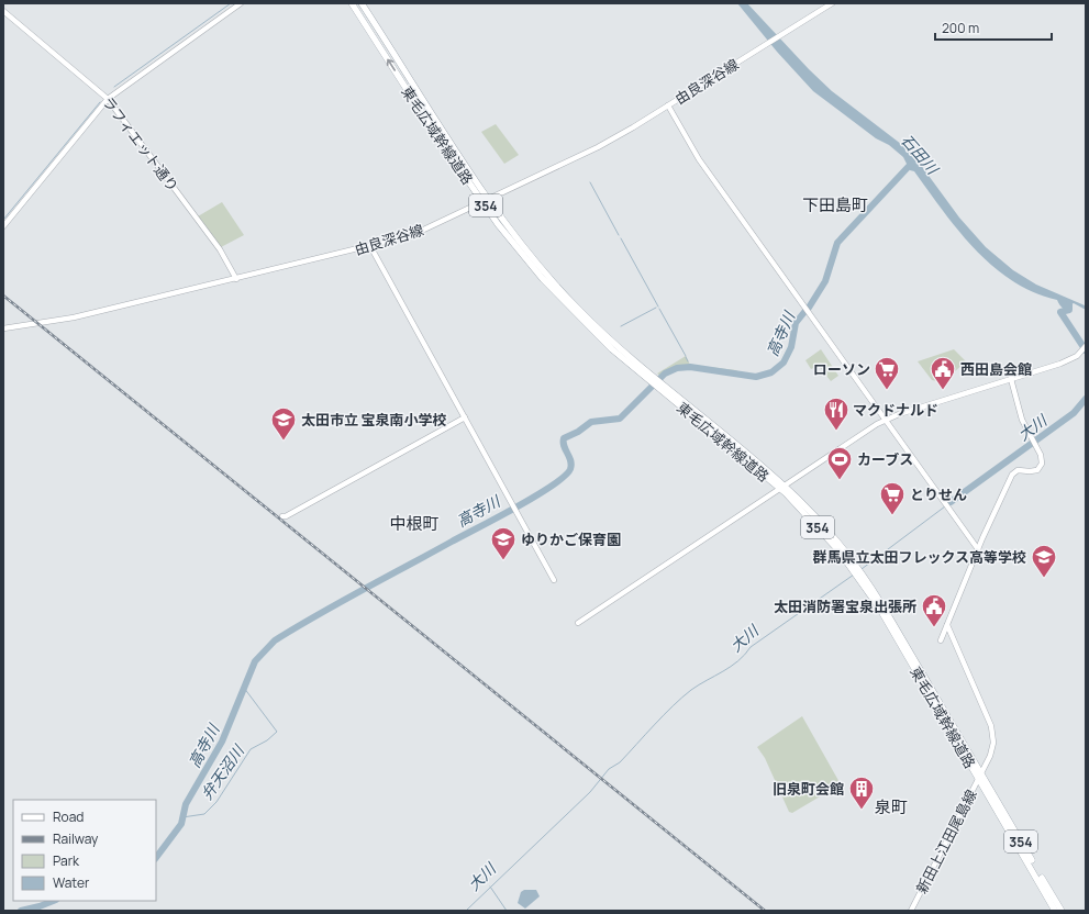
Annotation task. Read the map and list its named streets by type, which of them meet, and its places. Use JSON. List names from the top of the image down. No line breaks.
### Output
{"streets":{"highway":["東毛広域幹線道路","354"],"street":["由良深谷線","ラフィエット通り","新田上江田尾島線"]},"crossings":[["由良深谷線","東毛広域幹線道路"],["由良深谷線","ラフィエット通り"],["東毛広域幹線道路","新田上江田尾島線"]],"districts":["下田島町","中根町","泉町"],"water":["石田川","高寺川","大川","弁天沼川"],"places":{"supermarket":["ローソン","とりせん"],"public building":["西田島会館","太田消防署宝泉出張所"],"restaurant":["マクドナルド"],"school or university":["太田市立 宝泉南小学校","ゆりかご保育園","群馬県立太田フレックス高等学校"],"sports":["カーブス"],"building":["旧泉町会館"]},"legend":["Road","Railway","Park","Water"],"scale_bar":"200 m"}
